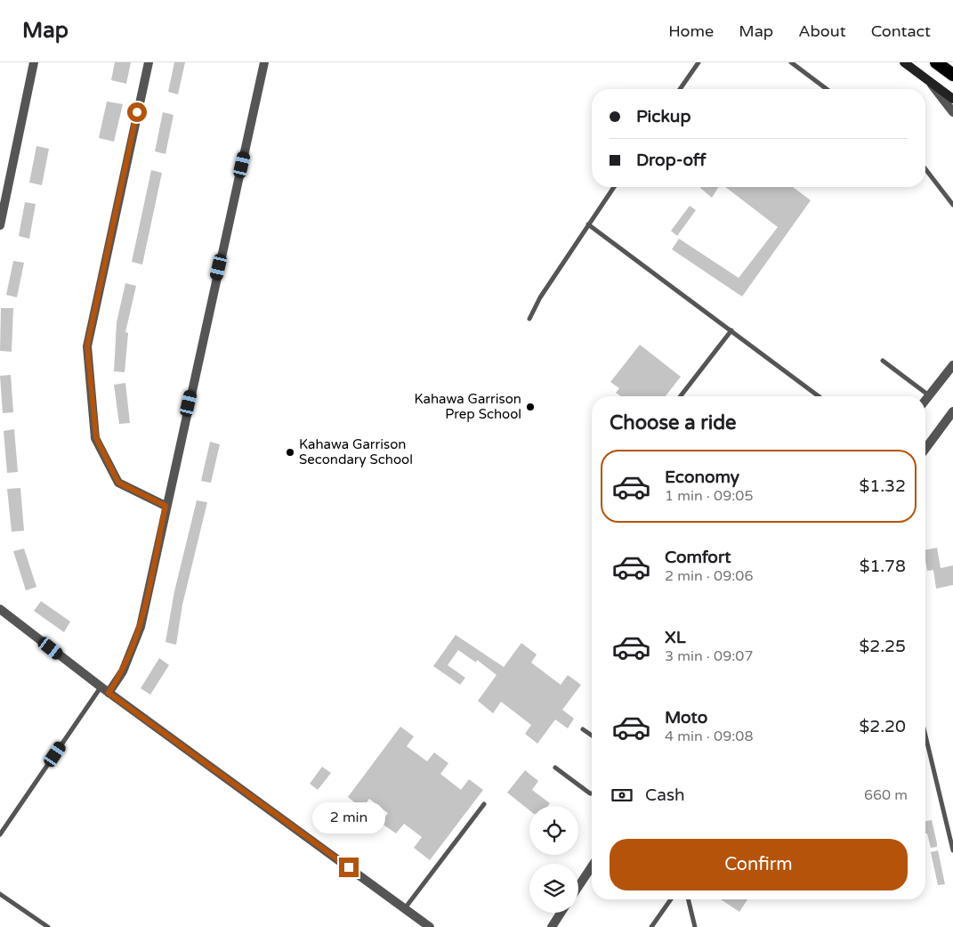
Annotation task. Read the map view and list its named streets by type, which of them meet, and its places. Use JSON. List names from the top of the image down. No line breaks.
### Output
{"places":["Kahawa Garrison Prep School","Kahawa Garrison Secondary School"],"page":{"header":"Map","nav":["Home","Map","About","Contact"],"banner":["Pickup","Drop-off"],"heading":"Choose a ride","list":[{"name":"Economy","note":"1 min · 09:05","value":"$1.32"},{"name":"Comfort","note":"2 min · 09:06","value":"$1.78"},{"name":"XL","note":"3 min · 09:07","value":"$2.25"},{"name":"Moto","note":"4 min · 09:08","value":"$2.20"}],"pay":["Cash","660 m"],"bubble":"2 min","buttons":"Confirm"}}
